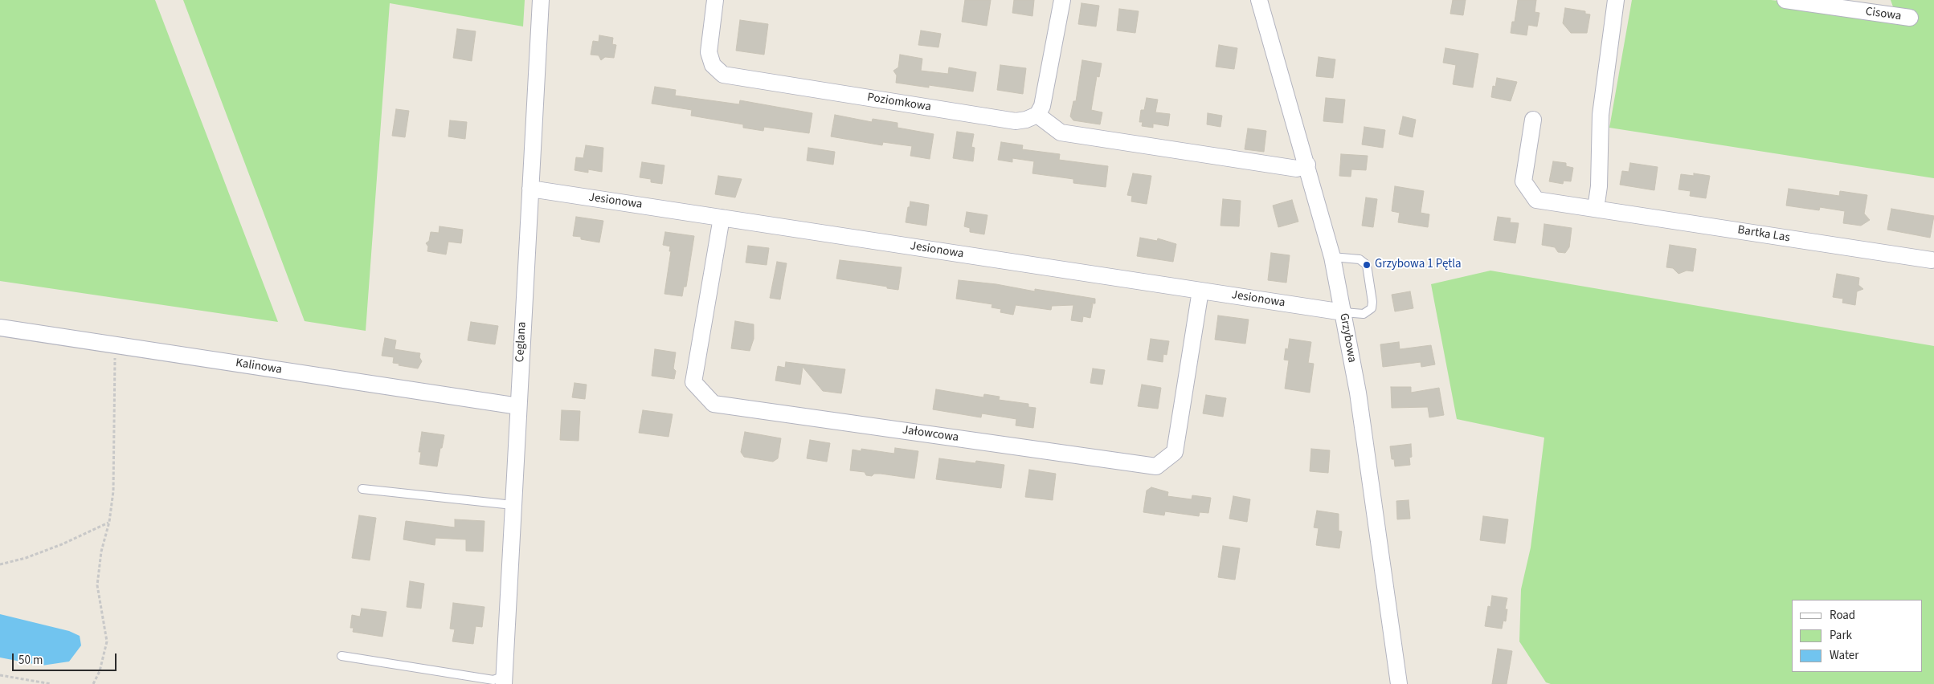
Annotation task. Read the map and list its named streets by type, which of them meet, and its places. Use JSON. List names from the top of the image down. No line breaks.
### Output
{"streets":{"street":["Cisowa","Poziomkowa","Jesionowa","Bartka Las","Grzybowa","Ceglana","Kalinowa","Jałowcowa"]},"crossings":[["Jesionowa","Grzybowa"],["Jesionowa","Ceglana"],["Jesionowa","Jałowcowa"],["Ceglana","Kalinowa"]],"places":["Grzybowa 1 Pętla"],"legend":["Road","Park","Water"],"scale_bar":"50 m"}
